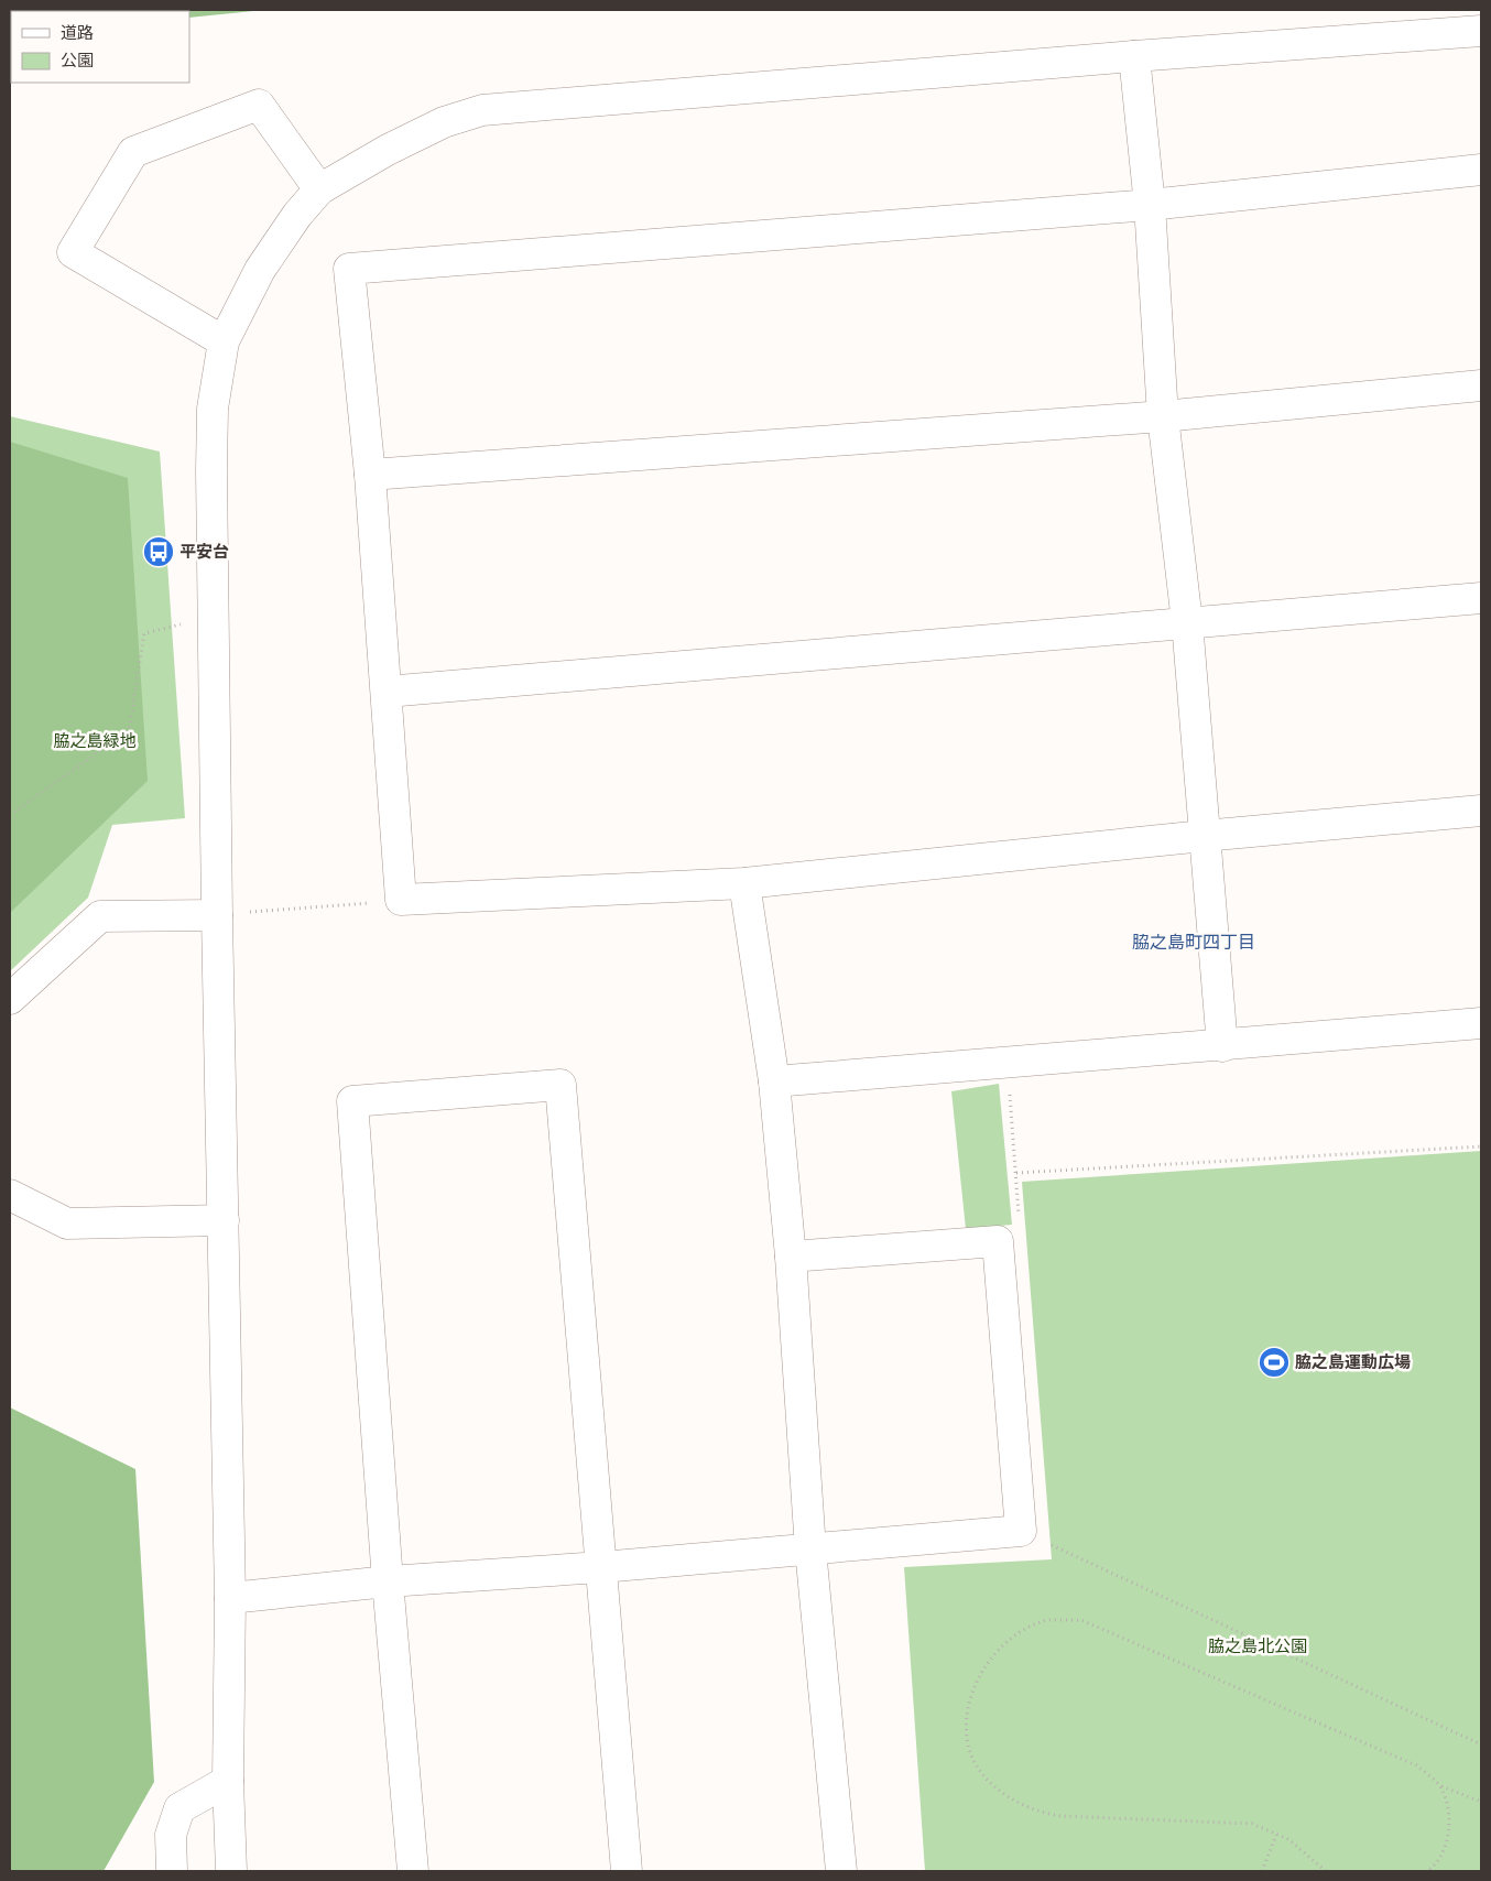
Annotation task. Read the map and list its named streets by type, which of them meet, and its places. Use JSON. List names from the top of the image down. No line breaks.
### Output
{"districts":["脇之島町四丁目"],"parks":["脇之島緑地","脇之島北公園"],"places":{"bus stop":["平安台"],"sports":["脇之島運動広場"]},"legend":["道路","公園"]}
